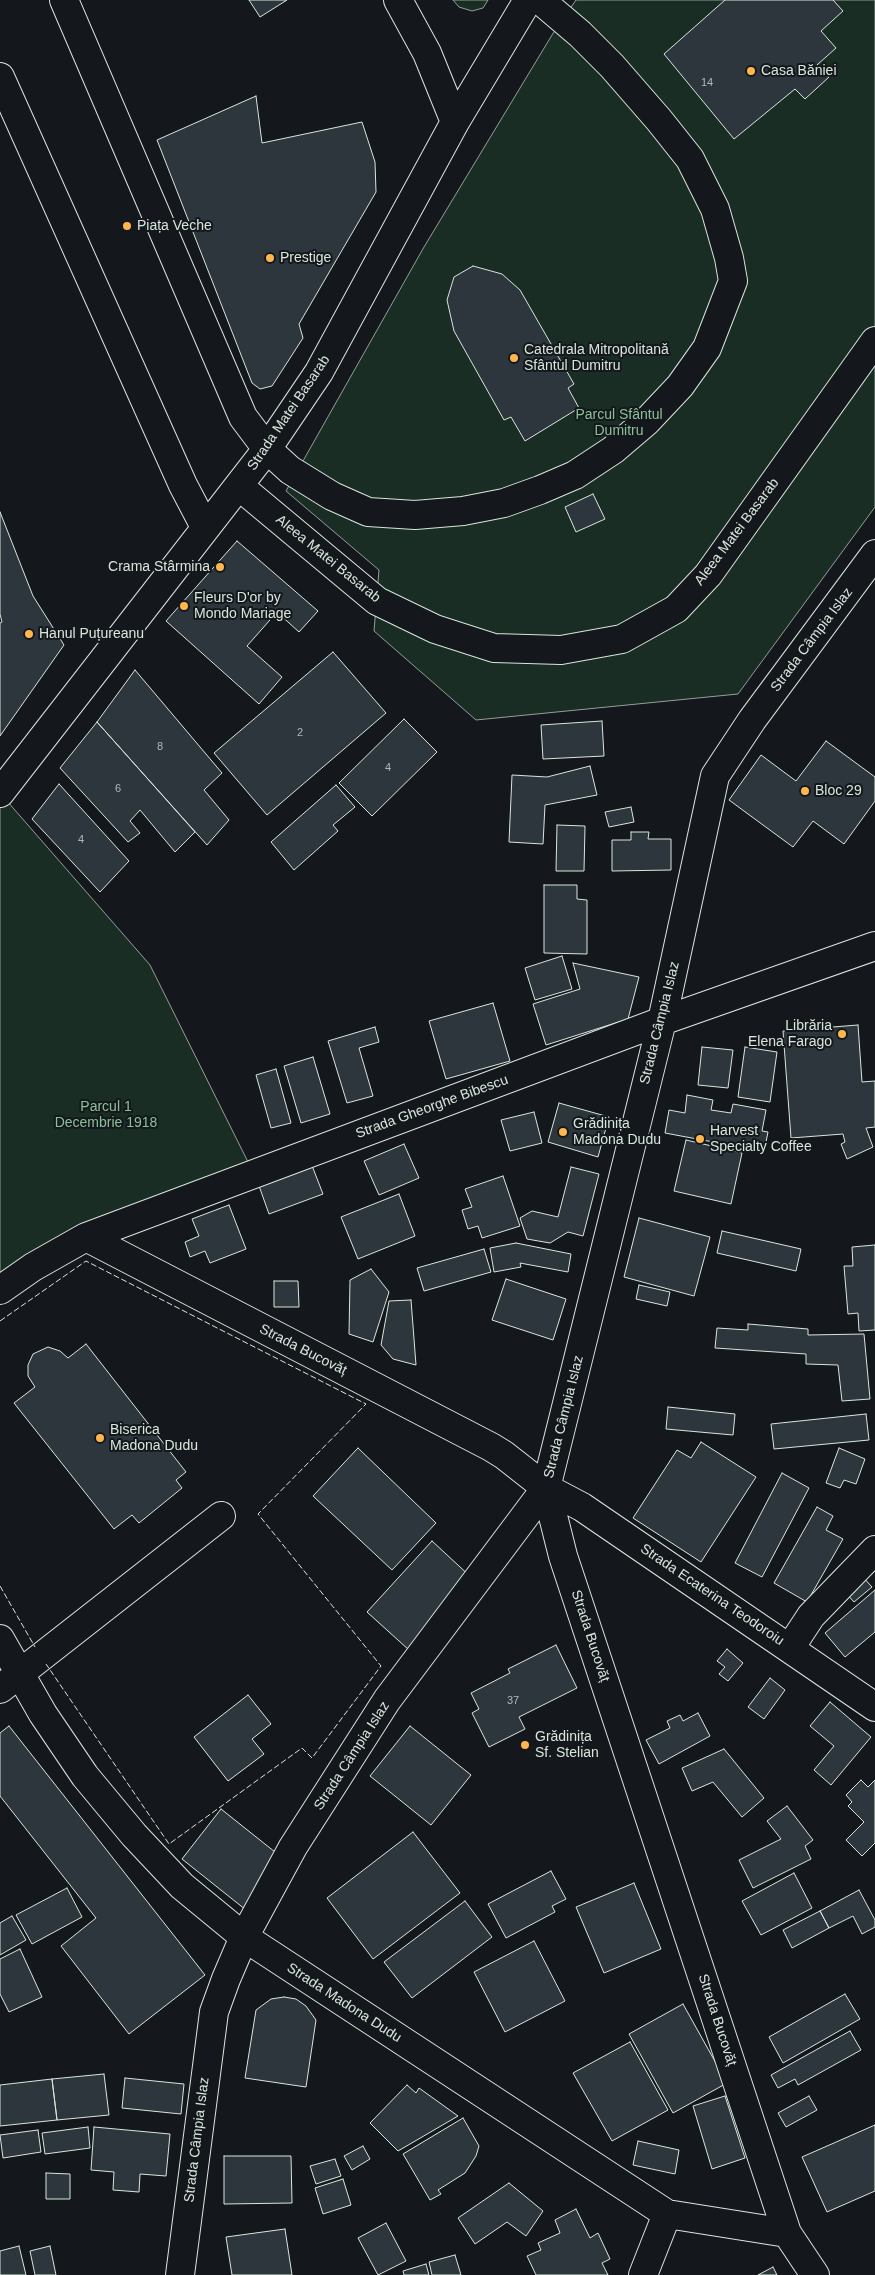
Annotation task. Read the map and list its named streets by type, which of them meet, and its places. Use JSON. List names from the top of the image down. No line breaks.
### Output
{"streets":{"street":["Strada Matei Basarab","Aleea Matei Basarab","Strada Câmpia Islaz","Strada Gheorghe Bibescu","Strada Bucovăț","Strada Ecaterina Teodoroiu","Strada Madona Dudu"]},"crossings":[["Strada Matei Basarab","Aleea Matei Basarab"],["Strada Câmpia Islaz","Strada Gheorghe Bibescu"],["Strada Câmpia Islaz","Strada Bucovăț"],["Strada Câmpia Islaz","Strada Ecaterina Teodoroiu"],["Strada Câmpia Islaz","Strada Madona Dudu"],["Strada Gheorghe Bibescu","Strada Bucovăț"],["Strada Bucovăț","Strada Ecaterina Teodoroiu"],["Strada Bucovăț","Strada Madona Dudu"]],"parks":["Parcul Sfântul Dumitru","Parcul 1 Decembrie 1918"],"places":["Casa Băniei","Piața Veche","Prestige","Catedrala Mitropolitană Sfântul Dumitru","Crama Stârmina","Fleurs D'or by Mondo Mariage","Hanul Puțureanu","Bloc 29","Librăria Elena Farago","Grădinița Madona Dudu","Harvest Specialty Coffee","Biserica Madona Dudu","Grădinița Sf. Stelian"],"house_numbers":["14","2","8","4","6","4","37"]}
